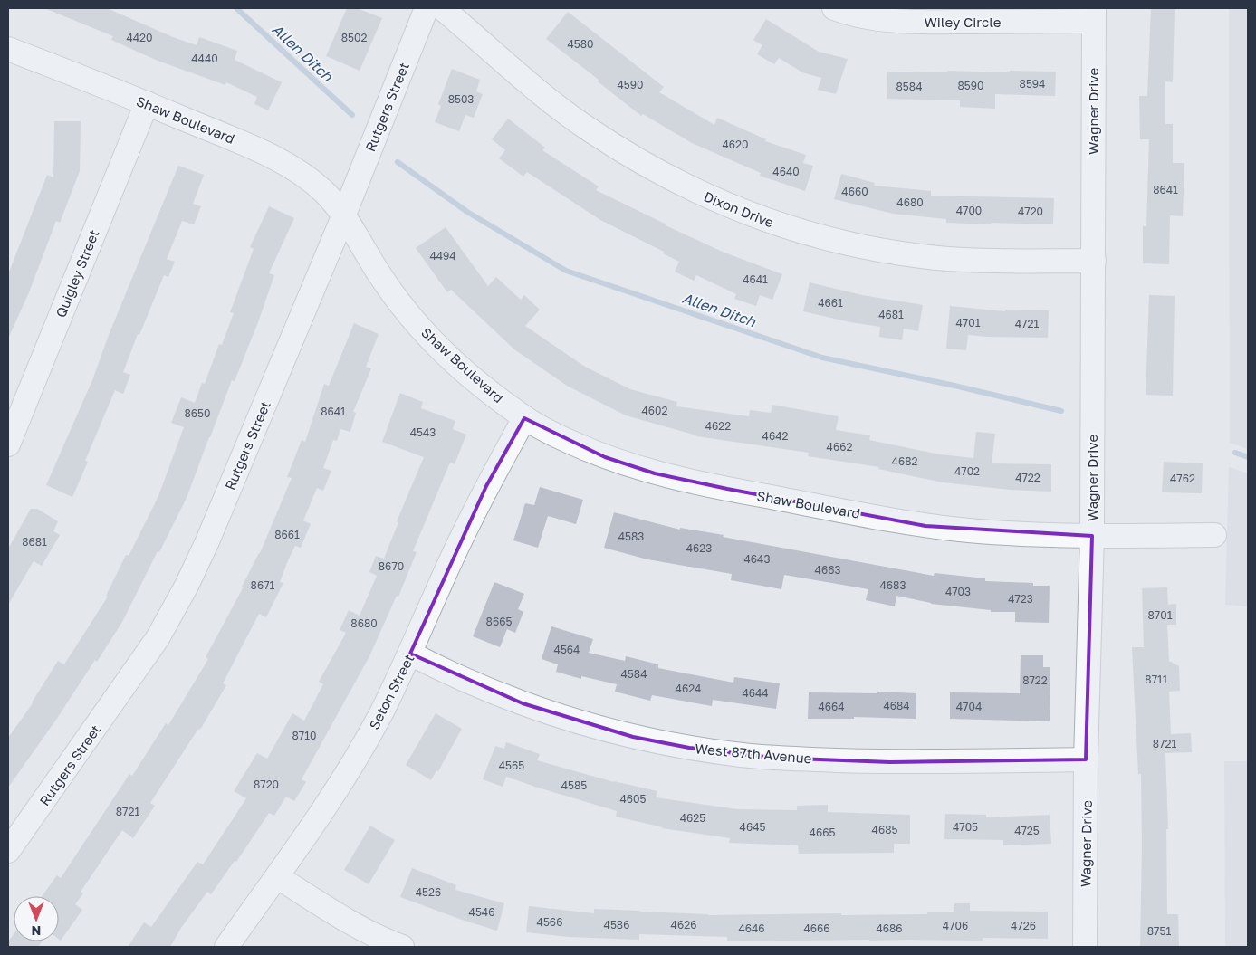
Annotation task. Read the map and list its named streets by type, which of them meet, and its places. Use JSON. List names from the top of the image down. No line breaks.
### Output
{"streets":{"street":["Wiley Circle","Rutgers Street","Wagner Drive","Shaw Boulevard","Dixon Drive","Quigley Street","Seton Street","West 87th Avenue"]},"crossings":[["Wiley Circle","Wagner Drive"],["Rutgers Street","Shaw Boulevard"],["Wagner Drive","Shaw Boulevard"],["Wagner Drive","Dixon Drive"],["Wagner Drive","West 87th Avenue"],["Shaw Boulevard","Quigley Street"],["Shaw Boulevard","Seton Street"],["Seton Street","West 87th Avenue"]],"water":["Allen Ditch"],"house_numbers":["4420","8502","4580","4440","8594","4590","8590","8584","8503","4620","4640","8641","4660","4680","4700","4720","4494","4641","4661","4681","4701","4721","4602","8641","8650","4622","4543","4642","4662","4682","4702","4722","4762","8661","4583","8681","4623","4643","8670","4663","8671","4683","4703","4723","8701","8665","8680","4564","4584","8711","8722","4624","4644","4684","4664","4704","8710","8721","4565","8720","4585","4605","8721","4625","4645","4705","4685","4725","4665","4526","4546","4566","4586","4626","4706","4726","4646","4666","4686","8751"],"north":"bottom"}
